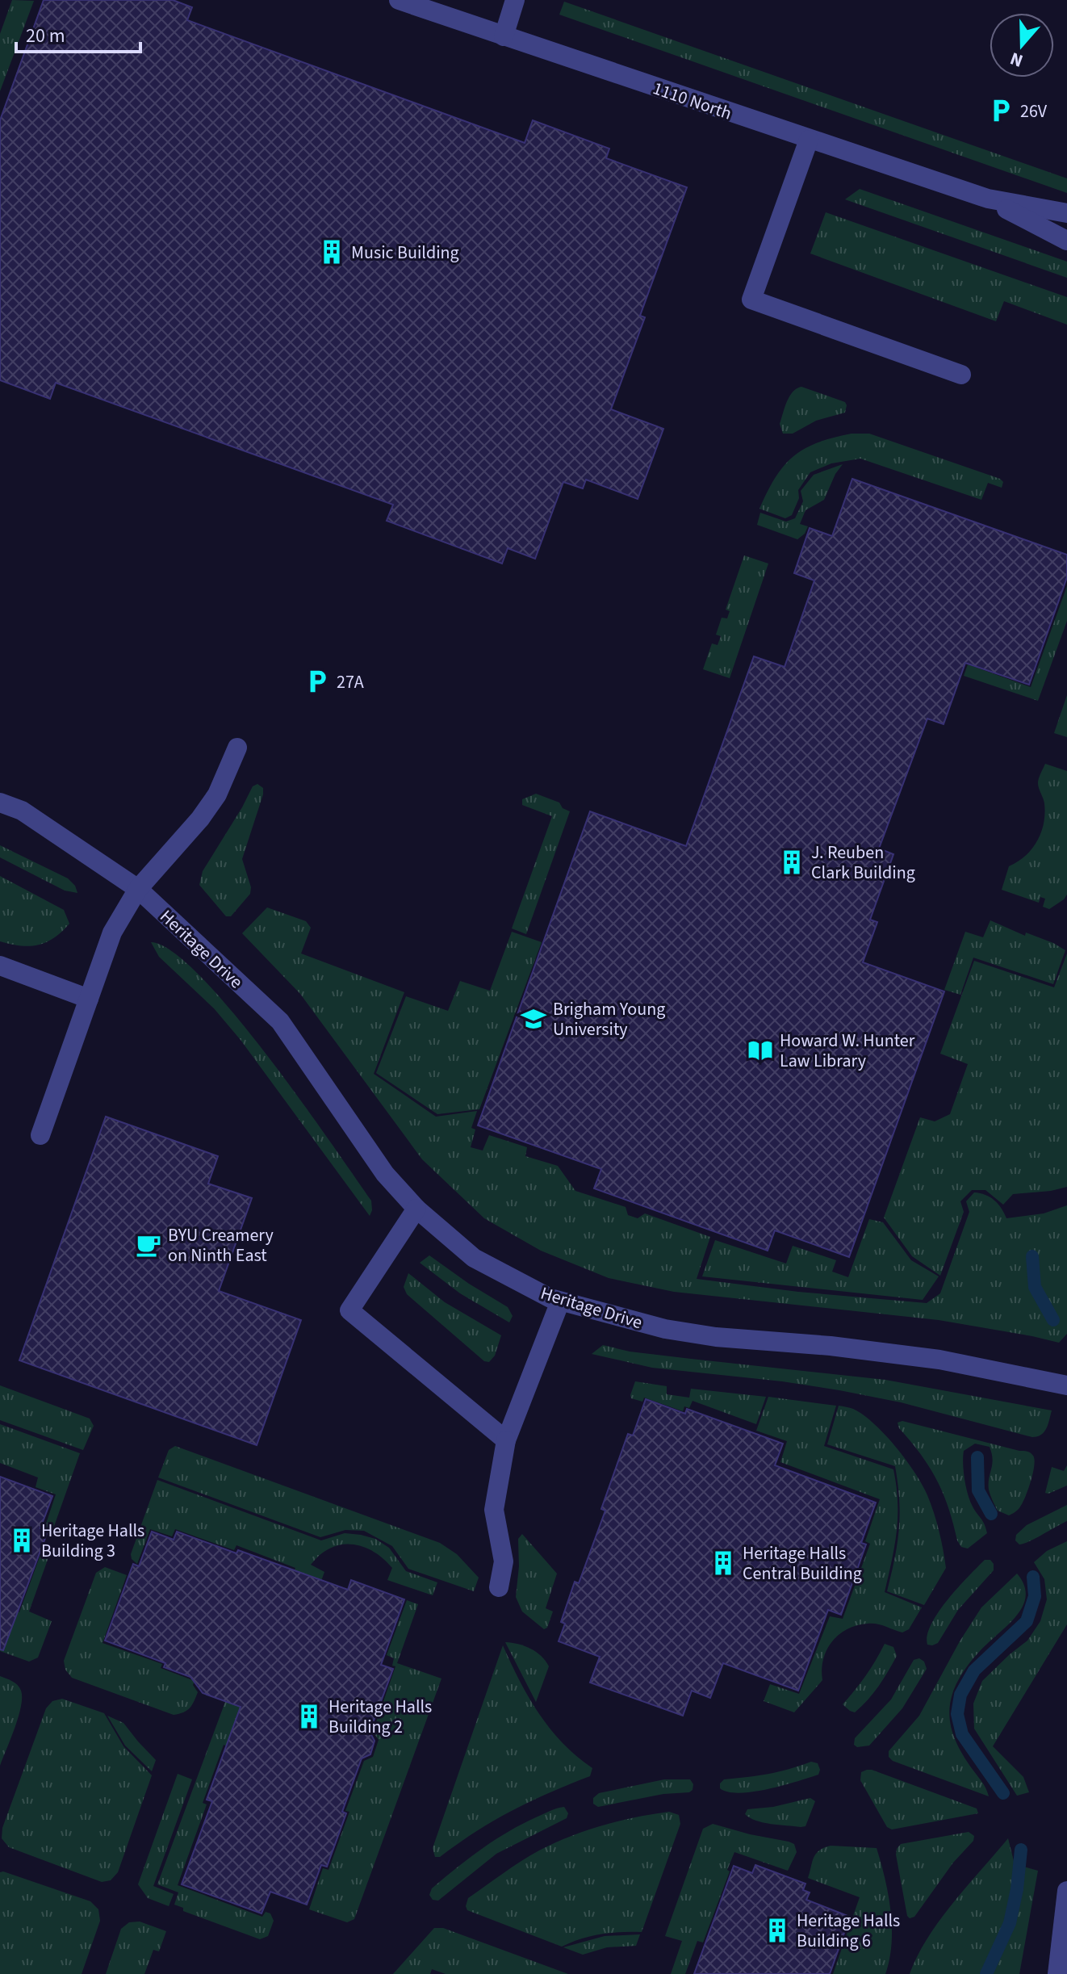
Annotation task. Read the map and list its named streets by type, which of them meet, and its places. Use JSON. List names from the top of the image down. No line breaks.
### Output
{"streets":{"street":["1110 North","Heritage Drive"]},"places":{"parking":["26V","27A"],"building":["Music Building","J. Reuben Clark Building","Heritage Halls Building 3","Heritage Halls Central Building","Heritage Halls Building 2","Heritage Halls Building 6"],"school or university":["Brigham Young University"],"library":["Howard W. Hunter Law Library"],"cafe":["BYU Creamery on Ninth East"]},"scale_bar":"20 m","north":"bottom"}
